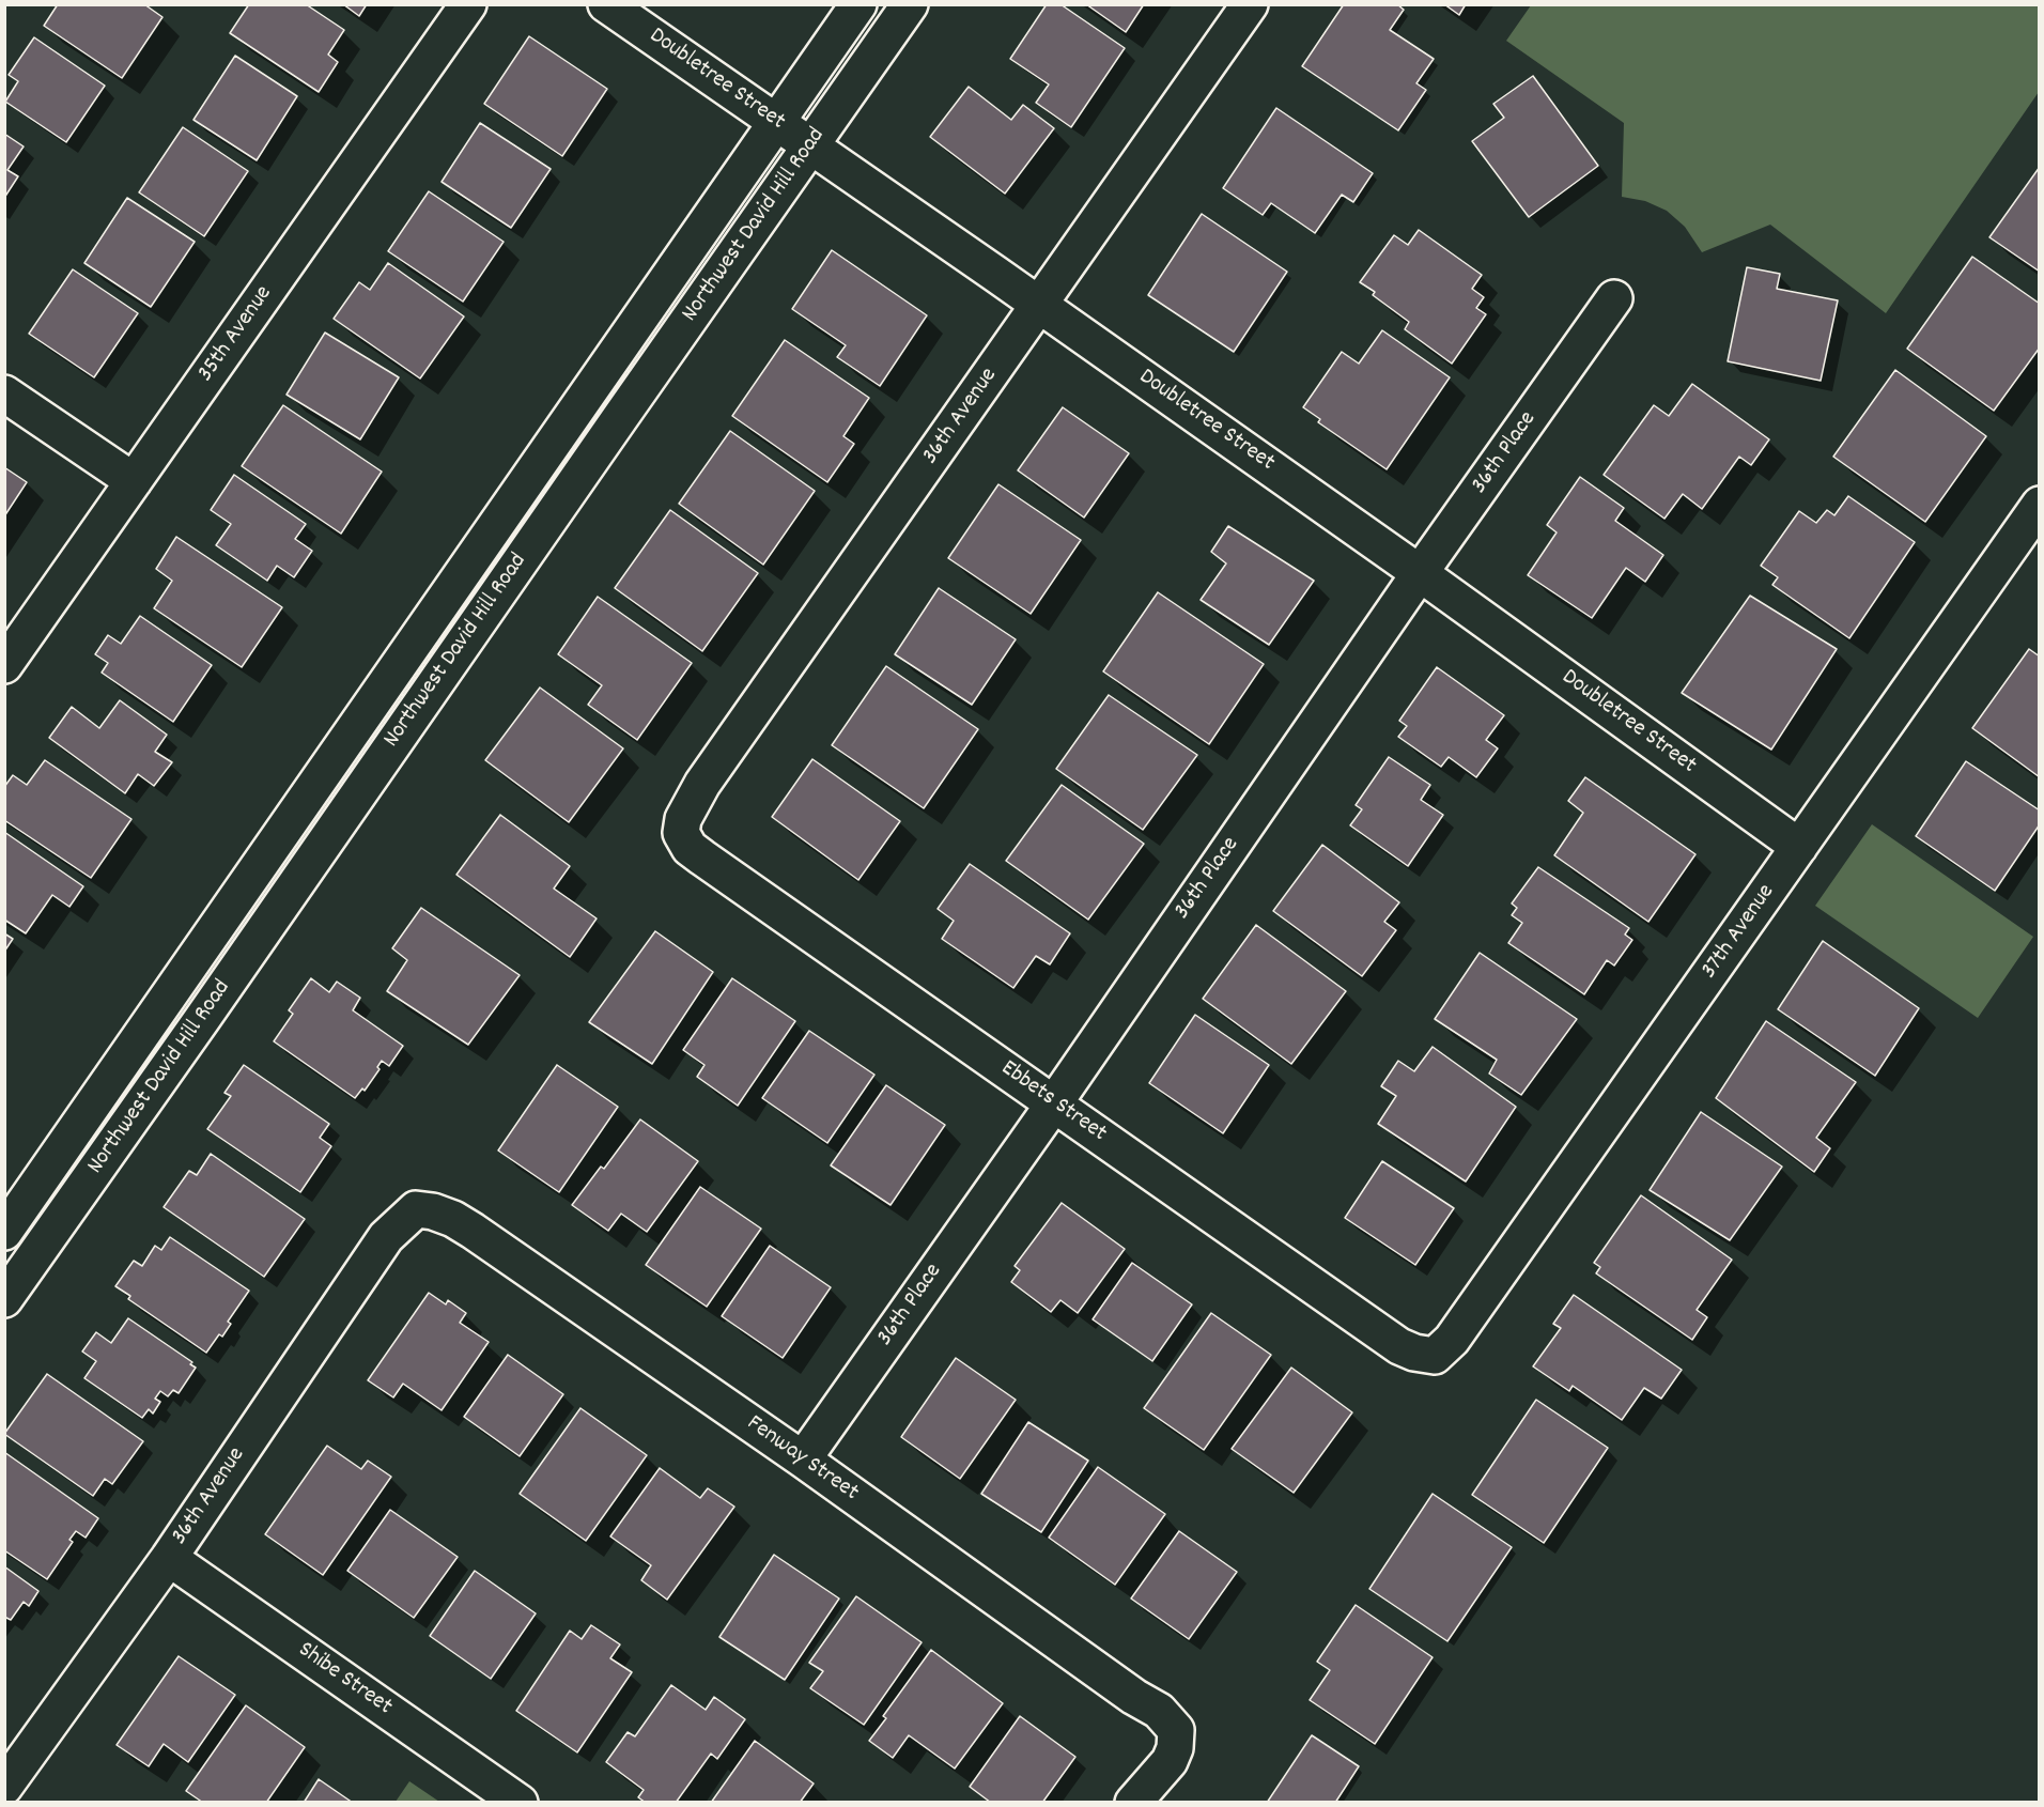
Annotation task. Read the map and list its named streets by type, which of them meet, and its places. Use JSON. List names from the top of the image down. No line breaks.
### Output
{"streets":{"street":["Doubletree Street","Northwest David Hill Road","35th Avenue","36th Avenue","36th Place","37th Avenue","Ebbets Street","Fenway Street","Shibe Street"]},"crossings":[["Doubletree Street","Northwest David Hill Road"],["Doubletree Street","36th Avenue"],["Doubletree Street","36th Place"],["Doubletree Street","37th Avenue"],["36th Avenue","Ebbets Street"],["36th Avenue","Fenway Street"],["36th Avenue","Shibe Street"],["36th Place","Ebbets Street"],["36th Place","Fenway Street"],["37th Avenue","Ebbets Street"]]}
